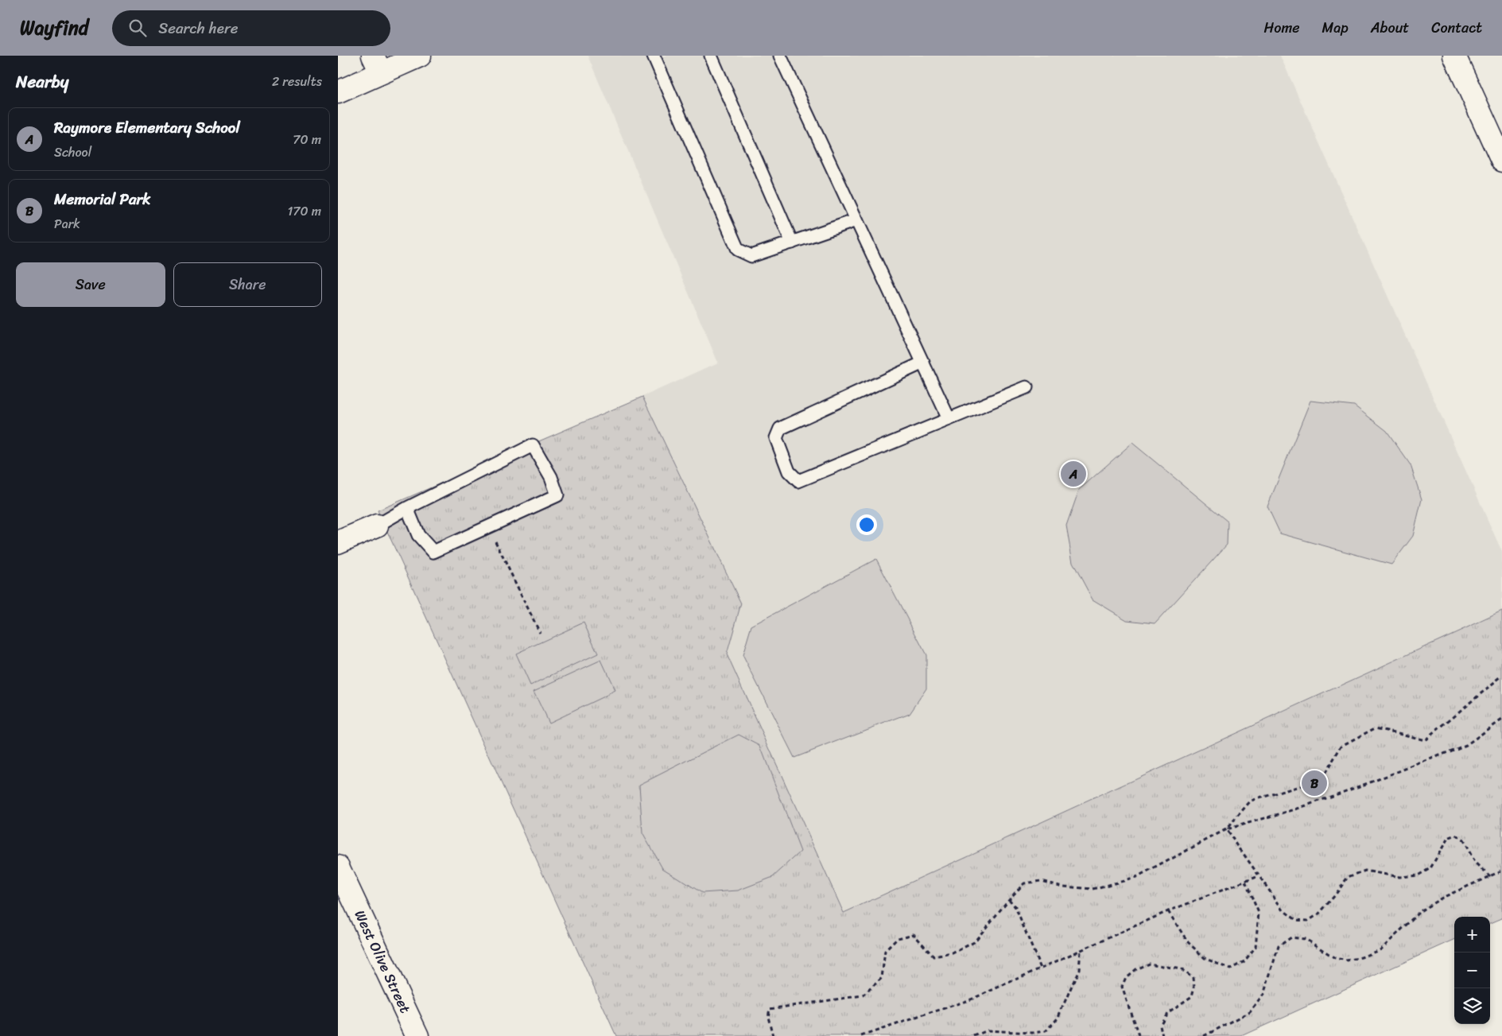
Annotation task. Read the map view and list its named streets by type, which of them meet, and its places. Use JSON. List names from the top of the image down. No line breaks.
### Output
{"streets":{"street":["West Olive Street"]},"page":{"header":"Wayfind","search":"Search here","nav":["Home","Map","About","Contact"],"heading":["Nearby","2 results"],"list":[{"mark":"A","name":"Raymore Elementary School","note":"School","value":"70 m"},{"mark":"B","name":"Memorial Park","note":"Park","value":"170 m"}],"buttons":["Save","Share"],"pins":["A","B"],"map_buttons":["+","−"]}}
